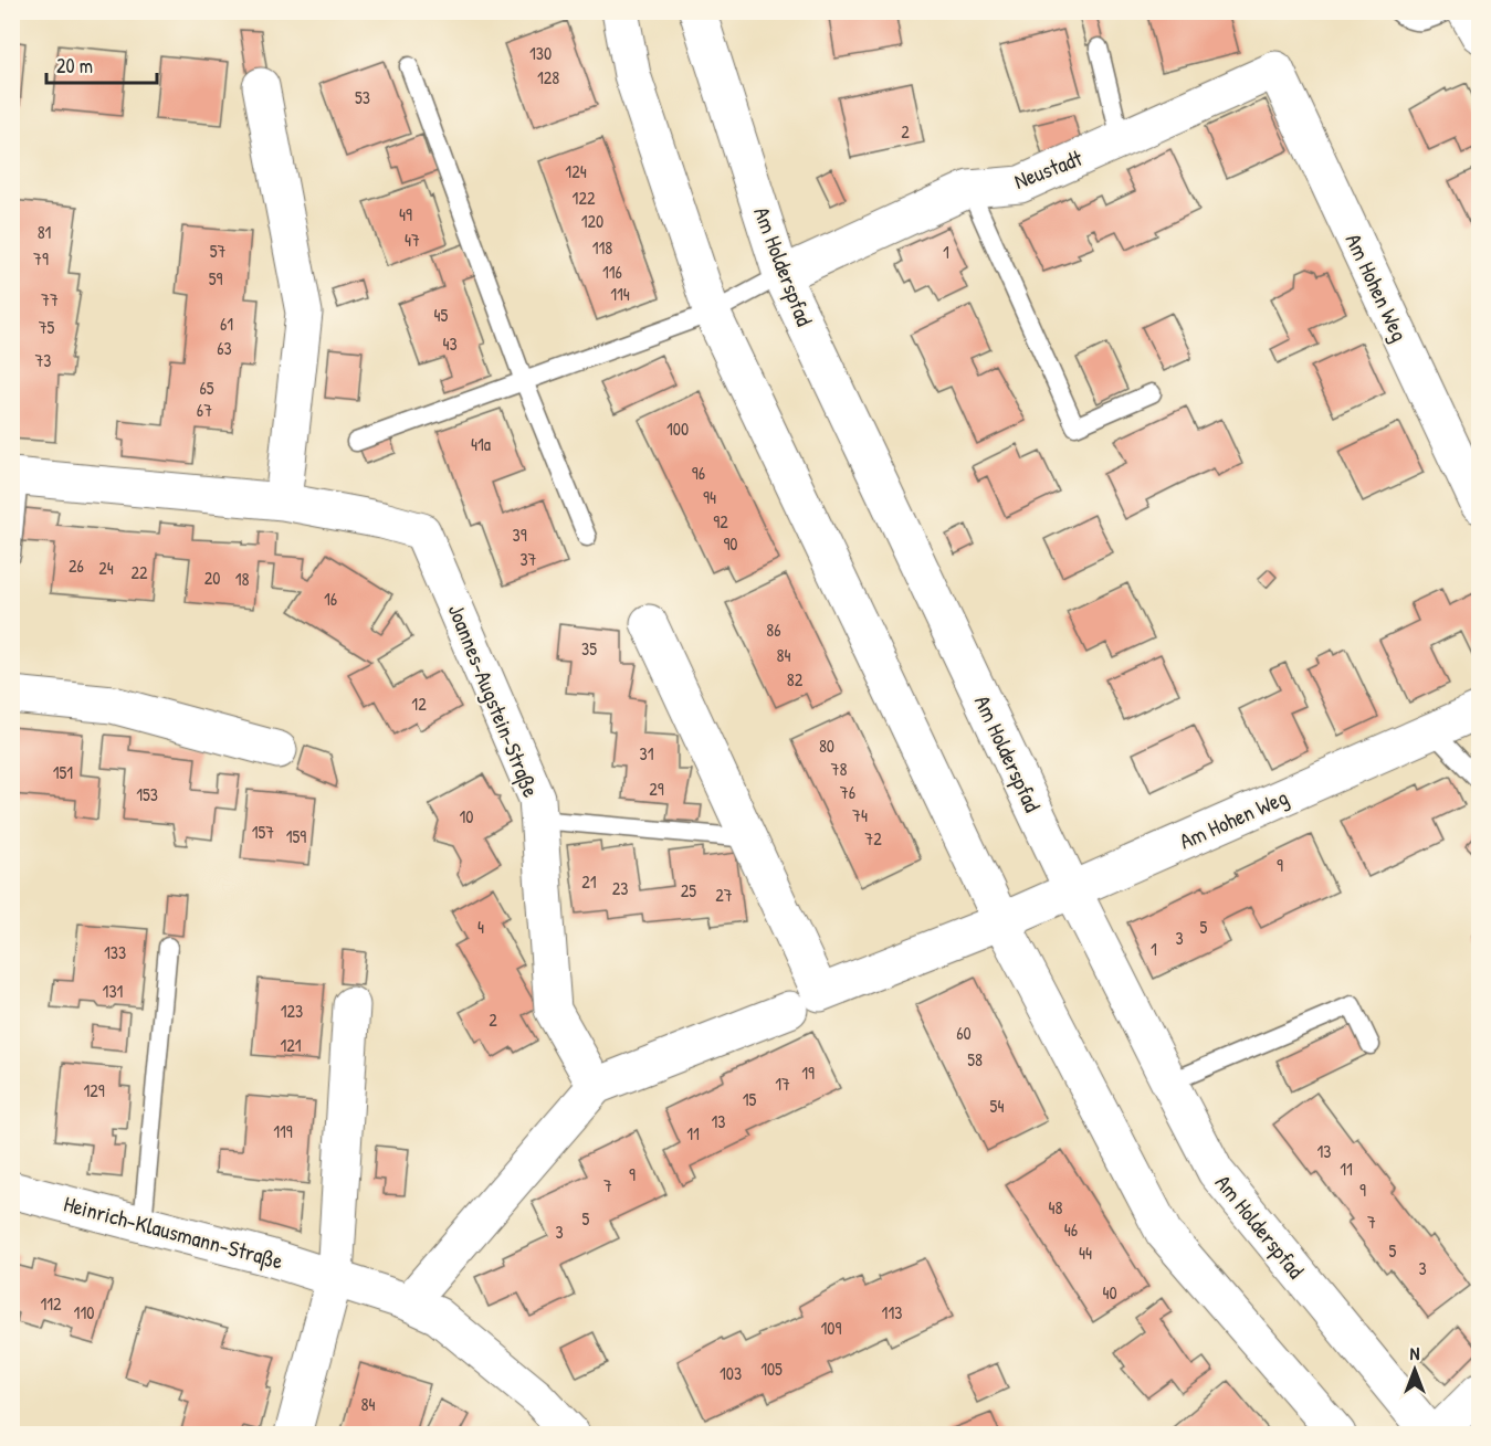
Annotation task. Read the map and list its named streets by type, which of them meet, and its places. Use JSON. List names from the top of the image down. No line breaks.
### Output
{"streets":{"street":["Neustadt","Am Holderspfad","Am Hohen Weg","Joannes-Augstein-Straße","Heinrich-Klausmann-Straße"]},"crossings":[["Neustadt","Am Holderspfad"],["Neustadt","Am Hohen Weg"],["Am Holderspfad","Am Hohen Weg"]],"house_numbers":["130","128","53","2","124","122","49","120","81","47","118","57","1","79","116","59","114","77","45","61","75","43","63","73","65","67","100","41a","96","94","92","39","90","37","26","24","22","20","18","16","86","35","84","82","12","80","31","78","151","29","76","153","74","10","157","159","72","9","21","23","25","27","4","5","3","1","133","131","123","2","60","121","58","19","17","129","15","54","13","119","11","13","11","9","7","9","48","5","7","46","3","5","44","3","40","112","110","113","109","105","103","84"],"scale_bar":"20 m","north":"top"}
